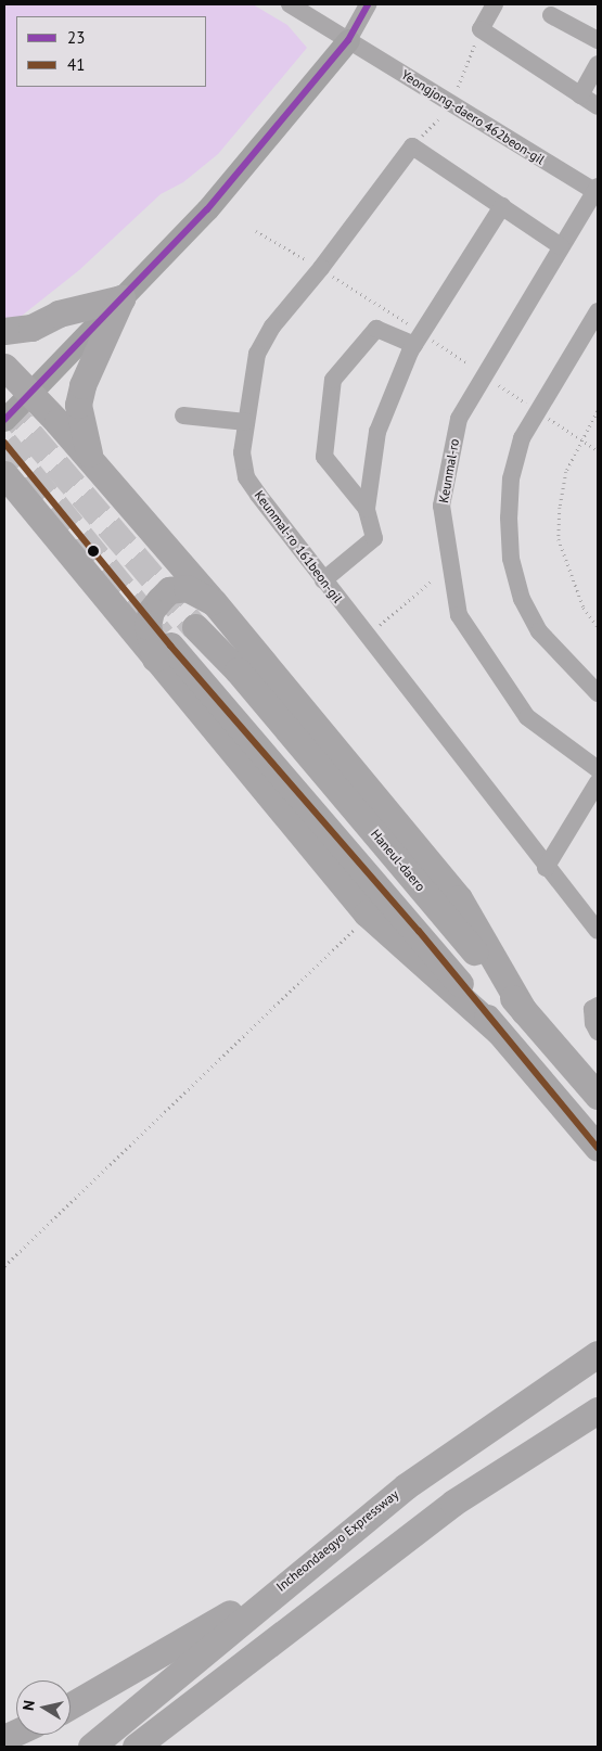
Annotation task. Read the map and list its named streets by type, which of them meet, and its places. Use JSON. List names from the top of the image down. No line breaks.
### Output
{"streets":{"highway":["Haneul-daero","Incheondaegyo Expressway"],"street":["Yeongjong-daero 462beon-gil","Keunmal-ro","Keunmal-ro 161beon-gil"]},"crossings":[["Yeongjong-daero 462beon-gil","Keunmal-ro"]],"lines":["transit line 23","transit line 41"],"legend":["23","41"],"north":"left"}
